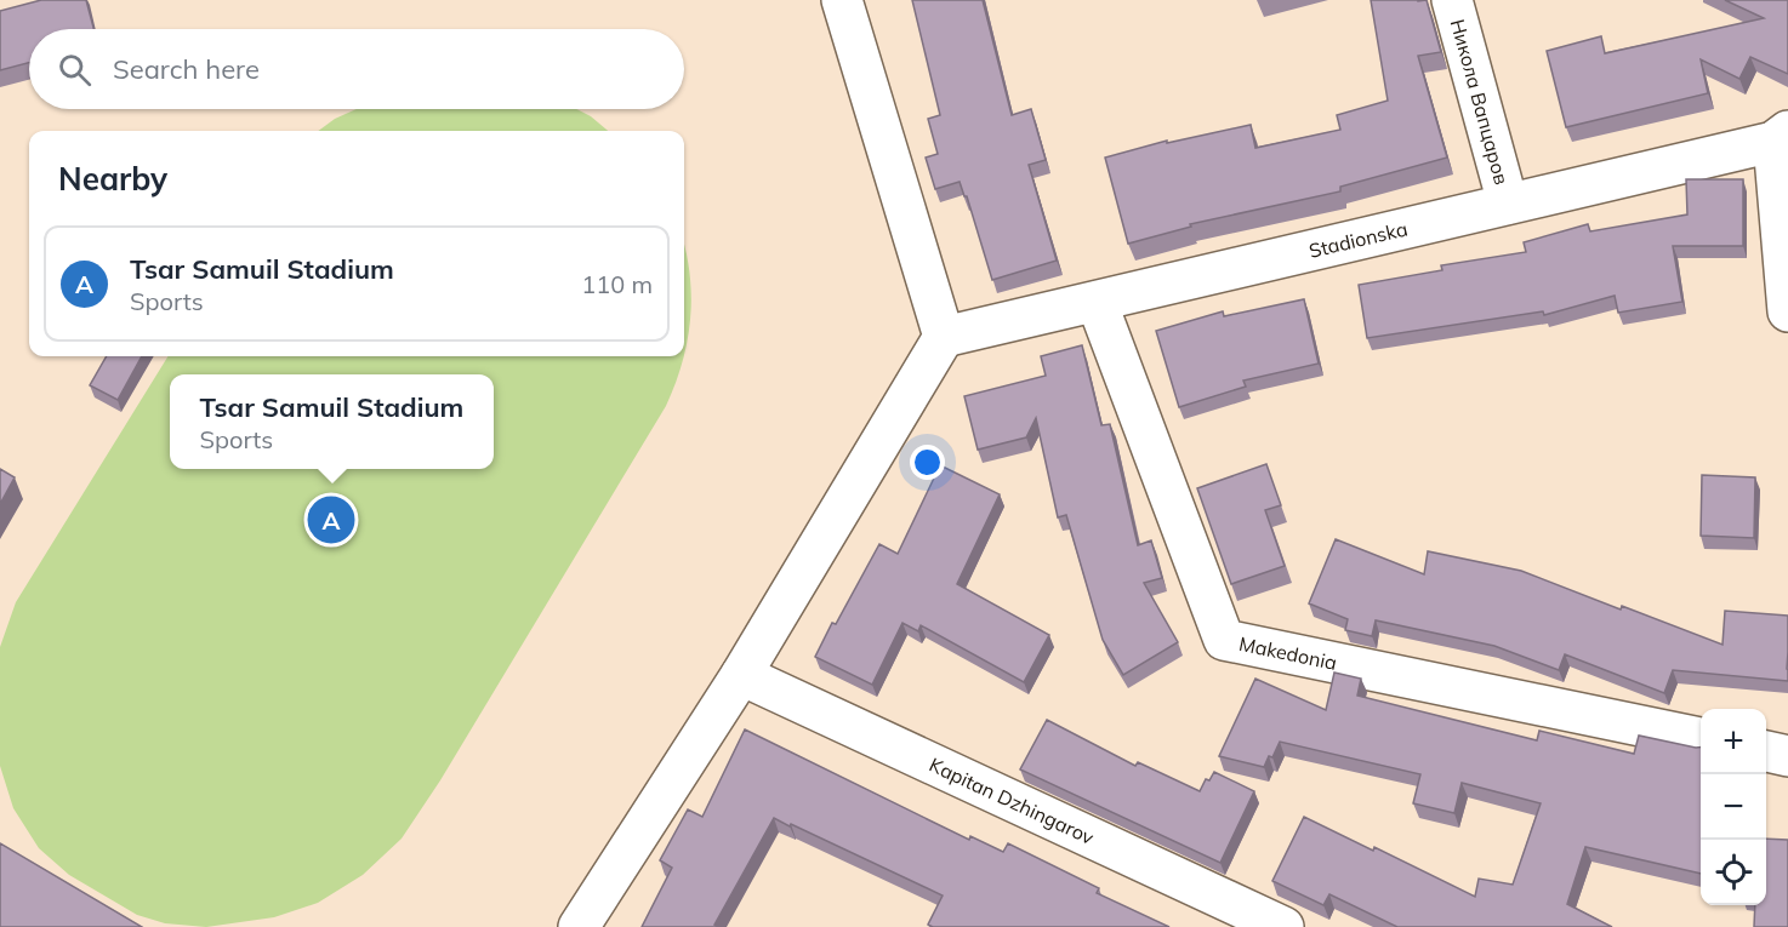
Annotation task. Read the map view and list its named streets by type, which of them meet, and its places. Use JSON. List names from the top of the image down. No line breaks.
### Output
{"streets":{"street":["Никола Вапцаров","Stadionska","Makedonia","Kapitan Dzhingarov"]},"crossings":[["Никола Вапцаров","Stadionska"],["Stadionska","Makedonia"]],"page":{"search":"Search here","heading":"Nearby","list":[{"mark":"A","name":"Tsar Samuil Stadium","note":"Sports","value":"110 m"}],"popup":["Tsar Samuil Stadium","Sports"],"pins":"A","map_buttons":["+","−"]}}
